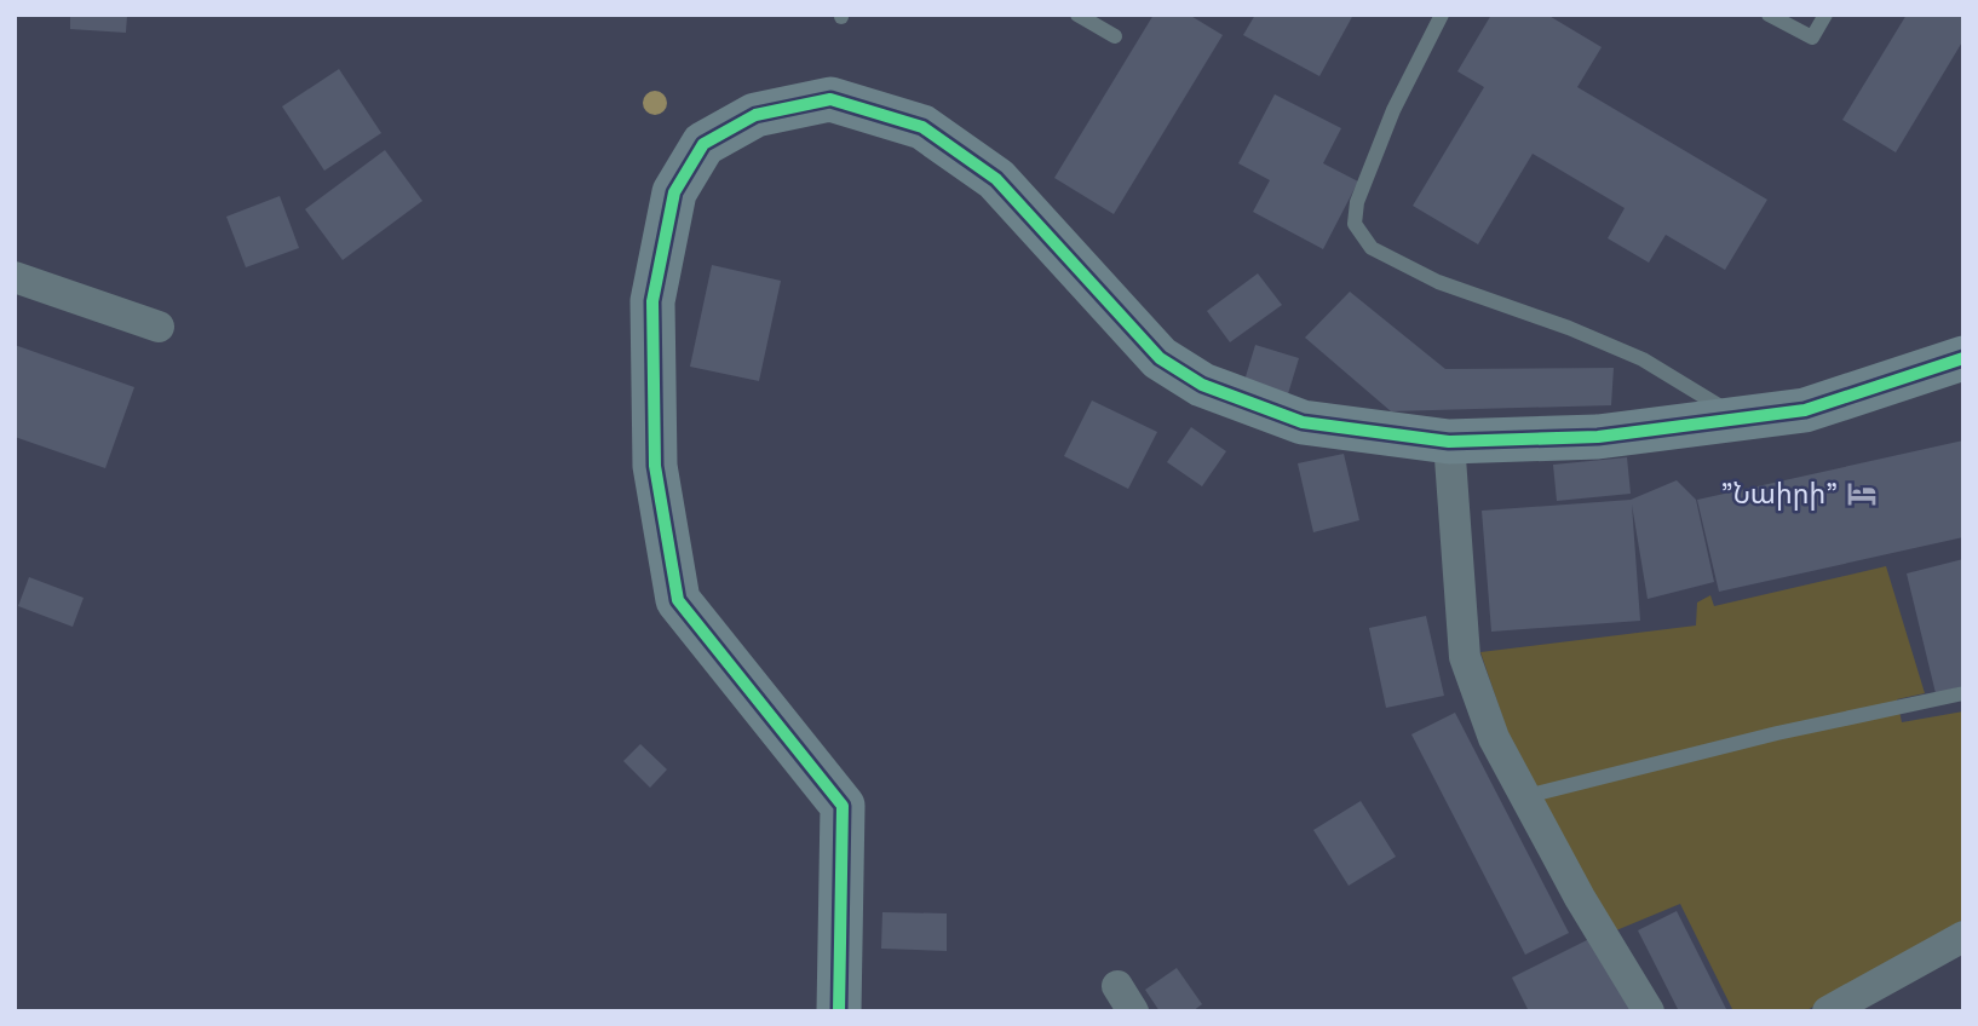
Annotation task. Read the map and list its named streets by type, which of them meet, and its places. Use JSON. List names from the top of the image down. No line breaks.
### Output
{"places":{"hotel":["\"Նաիրի\""]}}
